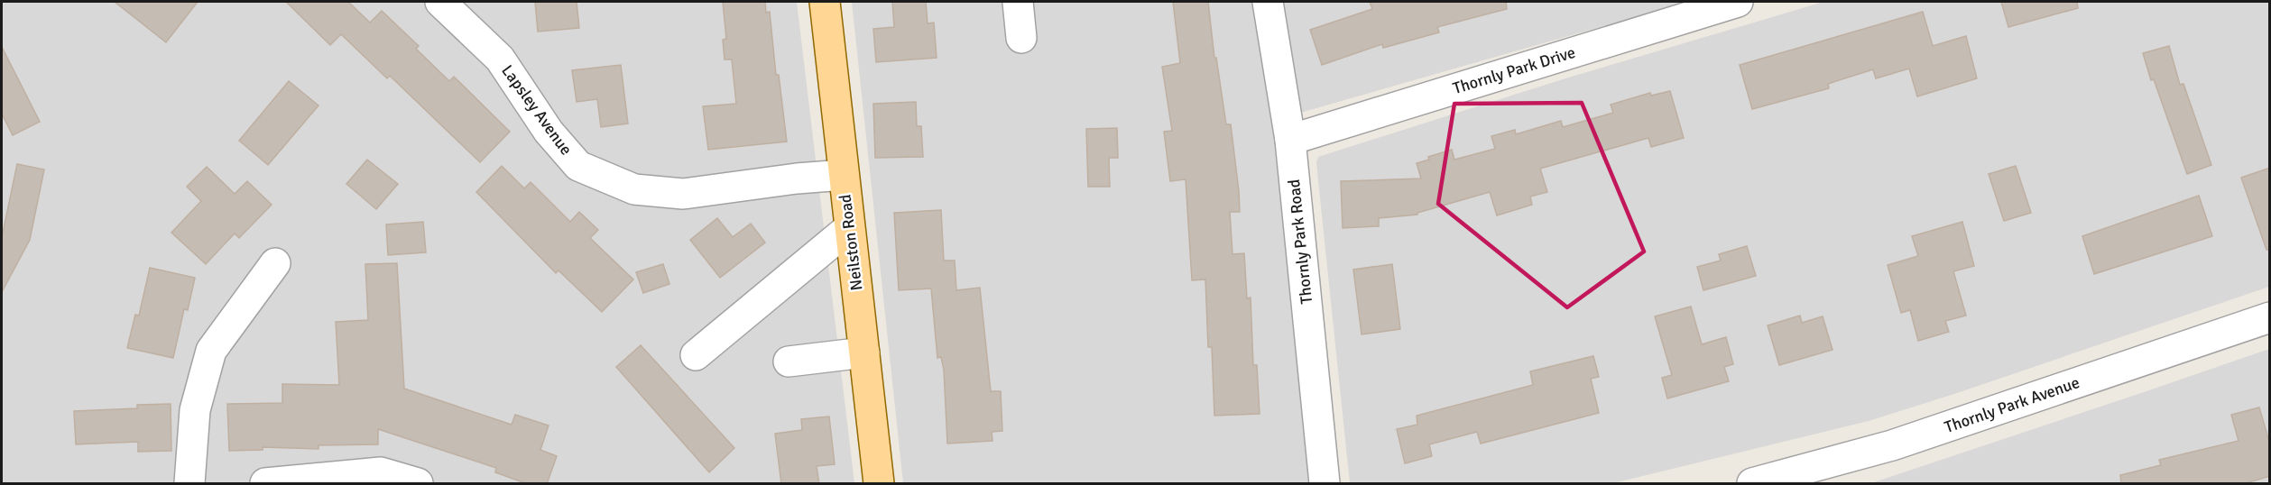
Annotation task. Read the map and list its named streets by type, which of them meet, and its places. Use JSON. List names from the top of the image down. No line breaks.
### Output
{"streets":{"main road":["Neilston Road"],"street":["Thornly Park Drive","Lapsley Avenue","Thornly Park Road","Thornly Park Avenue"]},"crossings":[["Thornly Park Drive","Thornly Park Road"],["Lapsley Avenue","Neilston Road"]]}
